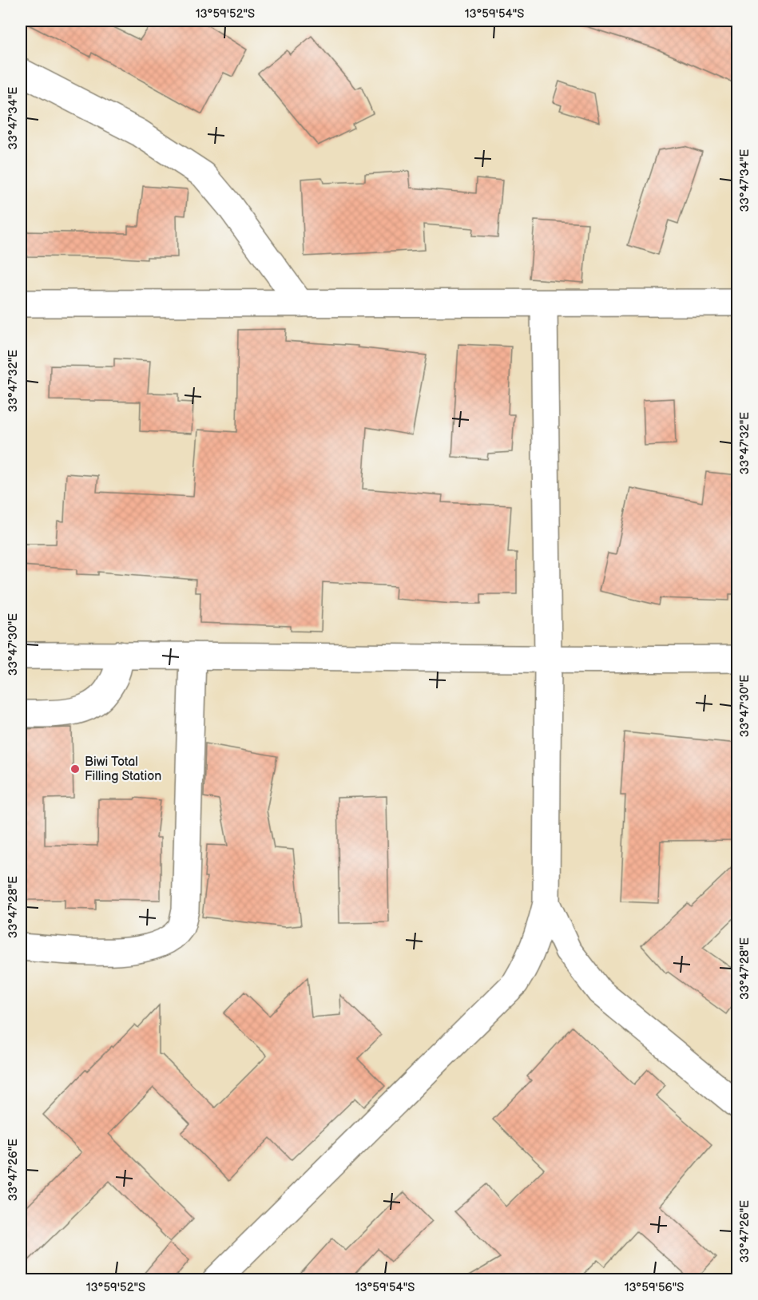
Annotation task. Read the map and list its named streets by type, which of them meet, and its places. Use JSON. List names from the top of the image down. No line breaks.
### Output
{"places":["Biwi Total Filling Station"],"coordinates":["13°59'52\"S","13°59'54\"S","33°47'34\"E","33°47'32\"E","33°47'30\"E","33°47'28\"E","33°47'26\"E","13°59'56\"S"]}
